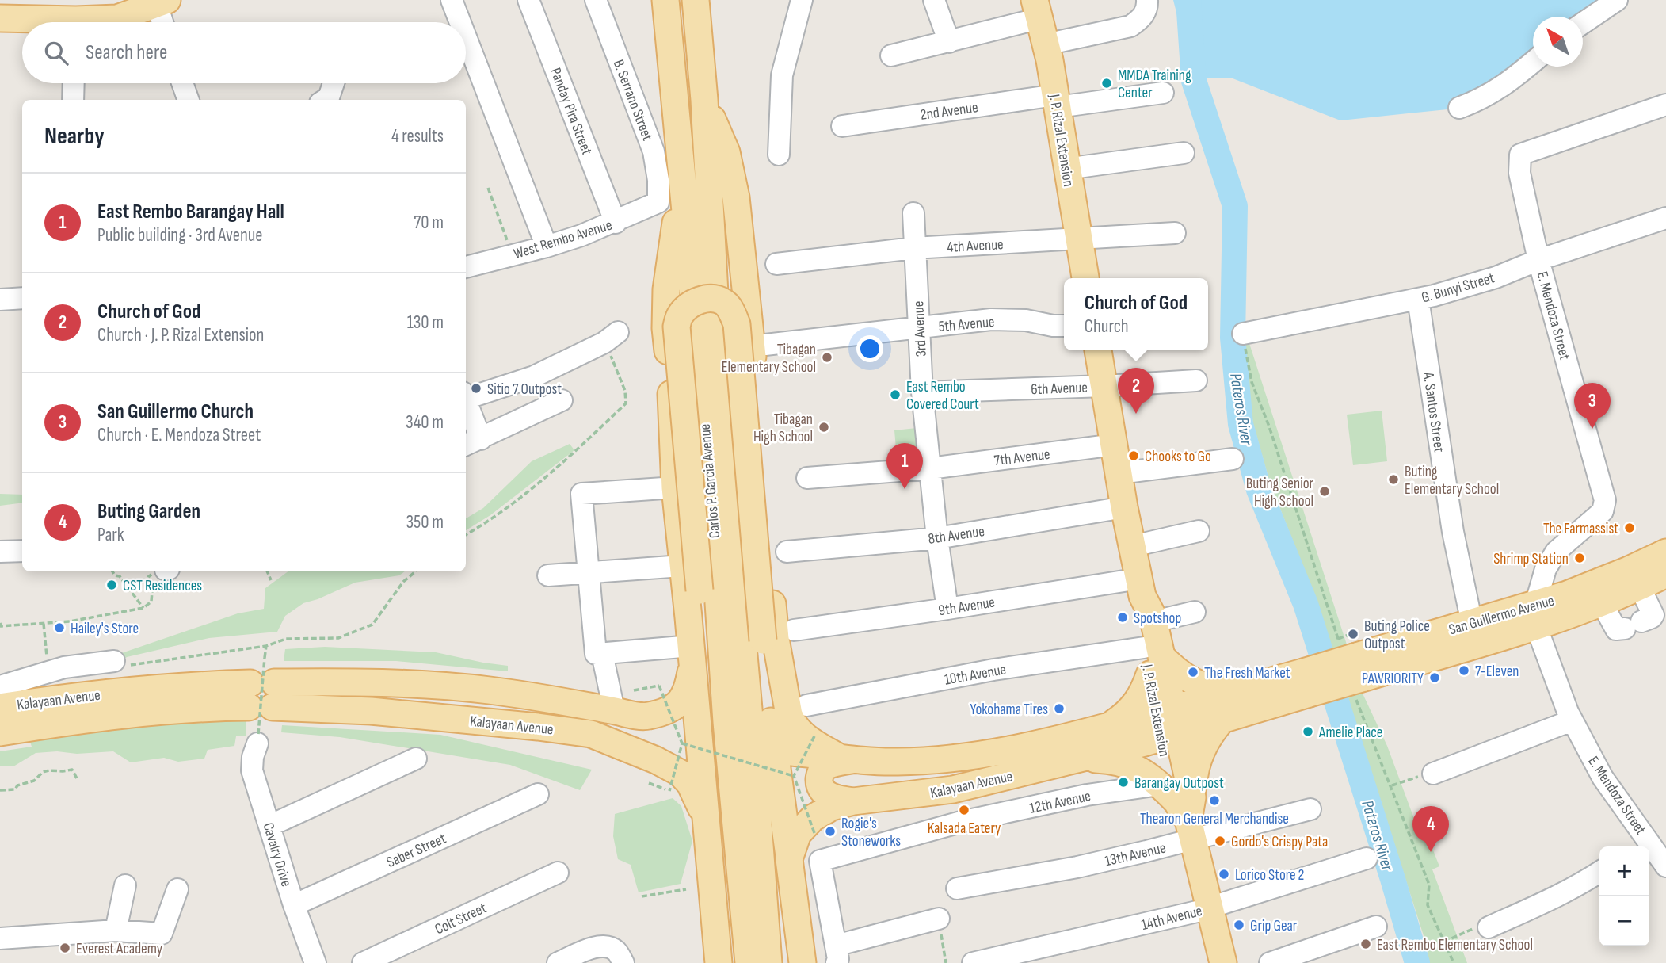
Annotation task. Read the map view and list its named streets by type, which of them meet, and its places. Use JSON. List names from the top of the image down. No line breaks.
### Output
{"streets":{"main road":["J. P. Rizal Extension","Carlos P. Garcia Avenue","San Guillermo Avenue","Kalayaan Avenue"],"street":["B. Serrano Street","2nd Avenue","Panday Pira Street","West Rembo Avenue","4th Avenue","G. Bunyi Street","E. Mendoza Street","5th Avenue","3rd Avenue","6th Avenue","A. Santos Street","7th Avenue","8th Avenue","9th Avenue","10th Avenue","12th Avenue","Saber Street","13th Avenue","Cavalry Drive","14th Avenue","Colt Street"]},"crossings":[["B. Serrano Street","West Rembo Avenue"],["2nd Avenue","J. P. Rizal Extension"],["Panday Pira Street","West Rembo Avenue"],["J. P. Rizal Extension","4th Avenue"],["J. P. Rizal Extension","6th Avenue"],["J. P. Rizal Extension","7th Avenue"],["J. P. Rizal Extension","8th Avenue"],["J. P. Rizal Extension","9th Avenue"],["J. P. Rizal Extension","San Guillermo Avenue"],["J. P. Rizal Extension","10th Avenue"],["J. P. Rizal Extension","Kalayaan Avenue"],["J. P. Rizal Extension","12th Avenue"],["J. P. Rizal Extension","13th Avenue"],["J. P. Rizal Extension","14th Avenue"],["4th Avenue","3rd Avenue"],["G. Bunyi Street","E. Mendoza Street"],["G. Bunyi Street","A. Santos Street"],["E. Mendoza Street","San Guillermo Avenue"],["5th Avenue","3rd Avenue"],["3rd Avenue","6th Avenue"],["3rd Avenue","7th Avenue"],["3rd Avenue","8th Avenue"],["3rd Avenue","9th Avenue"],["A. Santos Street","San Guillermo Avenue"],["San Guillermo Avenue","Kalayaan Avenue"],["12th Avenue","13th Avenue"],["Saber Street","Cavalry Drive"]],"water":["Pateros River"],"places":["MMDA Training Center","Tibagan Elementary School","Sitio 7 Outpost","East Rembo Covered Court","Tibagan High School","Chooks to Go","Buting Elementary School","Buting Senior High School","The Farmassist","Shrimp Station","CST Residences","Spotshop","Hailey's Store","Buting Police Outpost","7-Eleven","The Fresh Market","PAWRIORITY","Yokohama Tires","Amelie Place","Barangay Outpost","Thearon General Merchandise","Kalsada Eatery","Rogie's Stoneworks","Gordo's Crispy Pata","Lorico Store 2","Grip Gear","East Rembo Elementary School","Everest Academy"],"north":"top left","page":{"search":"Search here","heading":["Nearby","4 results"],"list":[{"mark":"1","name":"East Rembo Barangay Hall","note":"Public building · 3rd Avenue","value":"70 m"},{"mark":"2","name":"Church of God","note":"Church · J. P. Rizal Extension","value":"130 m"},{"mark":"3","name":"San Guillermo Church","note":"Church · E. Mendoza Street","value":"340 m"},{"mark":"4","name":"Buting Garden","note":"Park","value":"350 m"}],"popup":["Church of God","Church"],"pins":["2","3","1","4"],"map_buttons":["+","−"]}}
